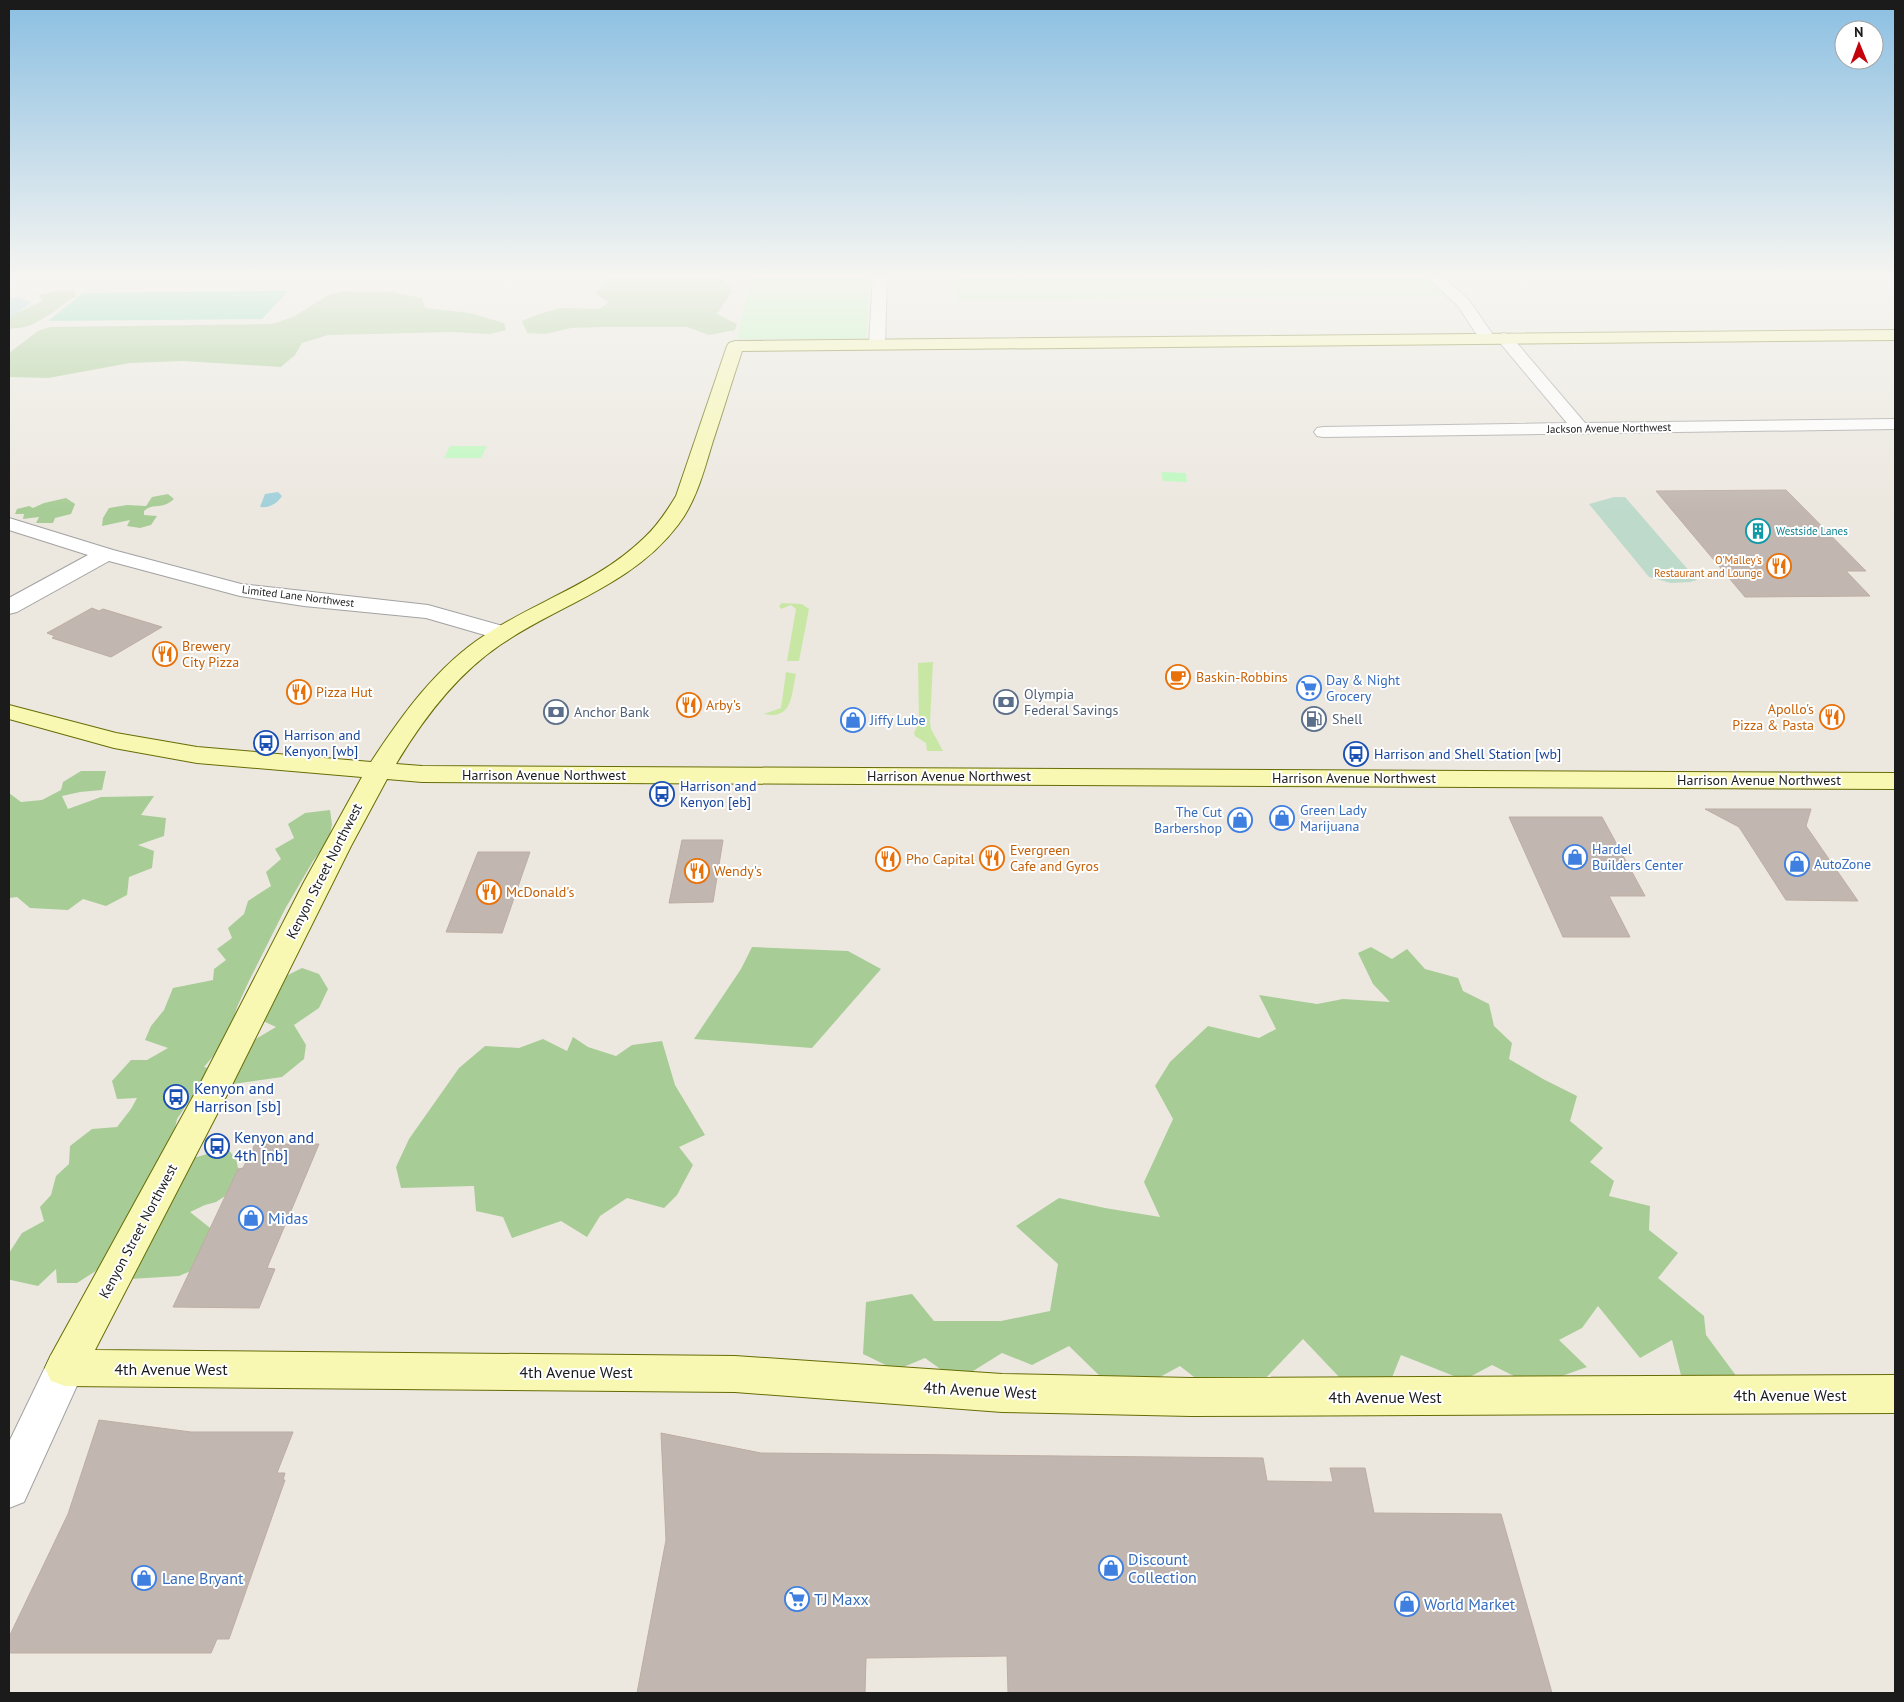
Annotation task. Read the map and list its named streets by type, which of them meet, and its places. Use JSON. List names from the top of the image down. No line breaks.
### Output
{"streets":{"street":["Jackson Avenue Northwest","Limited Lane Northwest","Harrison Avenue Northwest","Kenyon Street Northwest","4th Avenue West"]},"crossings":[["Limited Lane Northwest","Kenyon Street Northwest"],["Harrison Avenue Northwest","Kenyon Street Northwest"],["Kenyon Street Northwest","4th Avenue West"]],"places":{"building":["Westside Lanes"],"restaurant":["O'Malley's Restaurant and Lounge","Brewery City Pizza","Pizza Hut","Arby's","Apollo's Pizza & Pasta","Evergreen Cafe and Gyros","Pho Capital","Wendy's","McDonald's"],"cafe":["Baskin-Robbins"],"supermarket":["Day & Night Grocery","TJ Maxx"],"bank":["Olympia Federal Savings","Anchor Bank"],"fuel station":["Shell"],"shop":["Jiffy Lube","Green Lady Marijuana","The Cut Barbershop","Hardel Builders Center","AutoZone","Midas","Discount Collection","Lane Bryant","World Market"],"bus stop":["Harrison and Kenyon [wb]","Harrison and Shell Station [wb]","Harrison and Kenyon [eb]","Kenyon and Harrison [sb]","Kenyon and 4th [nb]"]},"north":"top"}
